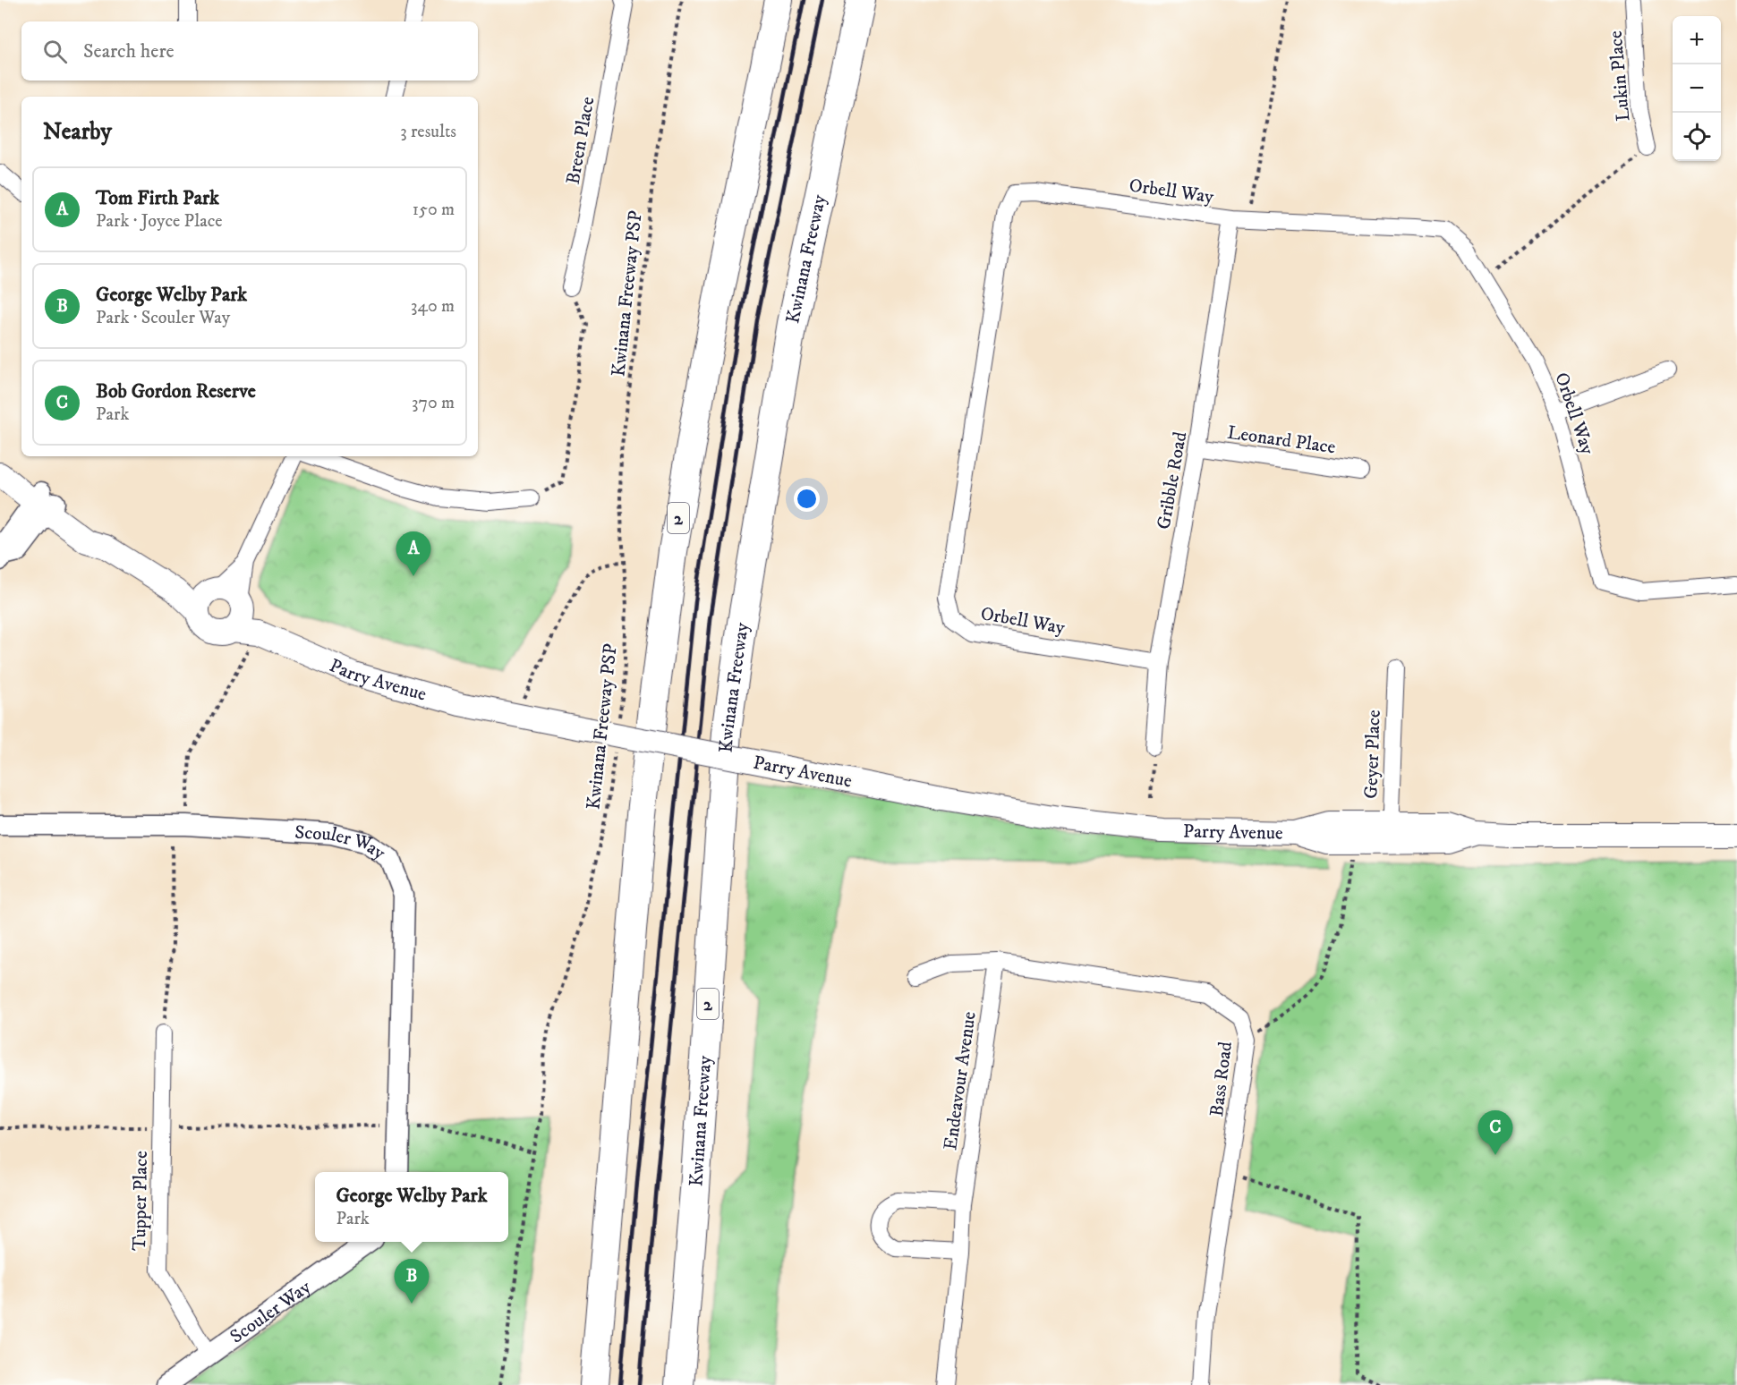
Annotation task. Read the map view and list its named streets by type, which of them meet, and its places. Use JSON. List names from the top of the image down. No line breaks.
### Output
{"streets":{"highway":["Kwinana Freeway","2"],"main road":["Parry Avenue"],"street":["Lukin Place","Breen Place","Orbell Way","Leonard Place","Gribble Road","Geyer Place","Scouler Way","Bass Road","Endeavour Avenue","Tupper Place"],"path":["Kwinana Freeway PSP"]},"crossings":[["Orbell Way","Gribble Road"],["Leonard Place","Gribble Road"],["Parry Avenue","Geyer Place"],["Scouler Way","Tupper Place"],["Bass Road","Endeavour Avenue"]],"page":{"map_buttons":["+","−"],"search":"Search here","heading":["Nearby","3 results"],"list":[{"mark":"A","name":"Tom Firth Park","note":"Park · Joyce Place","value":"150 m"},{"mark":"B","name":"George Welby Park","note":"Park · Scouler Way","value":"340 m"},{"mark":"C","name":"Bob Gordon Reserve","note":"Park","value":"370 m"}],"pins":["A","C","B"],"popup":["George Welby Park","Park"]}}
